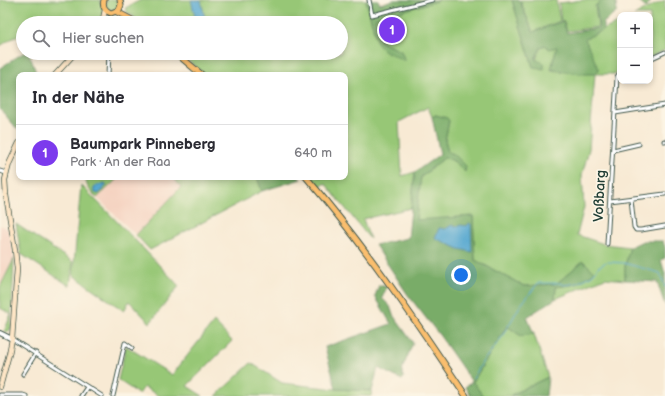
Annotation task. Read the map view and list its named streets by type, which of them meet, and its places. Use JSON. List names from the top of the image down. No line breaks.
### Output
{"streets":{"street":["Voßbarg"]},"page":{"map_buttons":["+","−"],"pins":"1","search":"Hier suchen","heading":"In der Nähe","list":[{"mark":"1","name":"Baumpark Pinneberg","note":"Park · An der Raa","value":"640 m"}]}}
